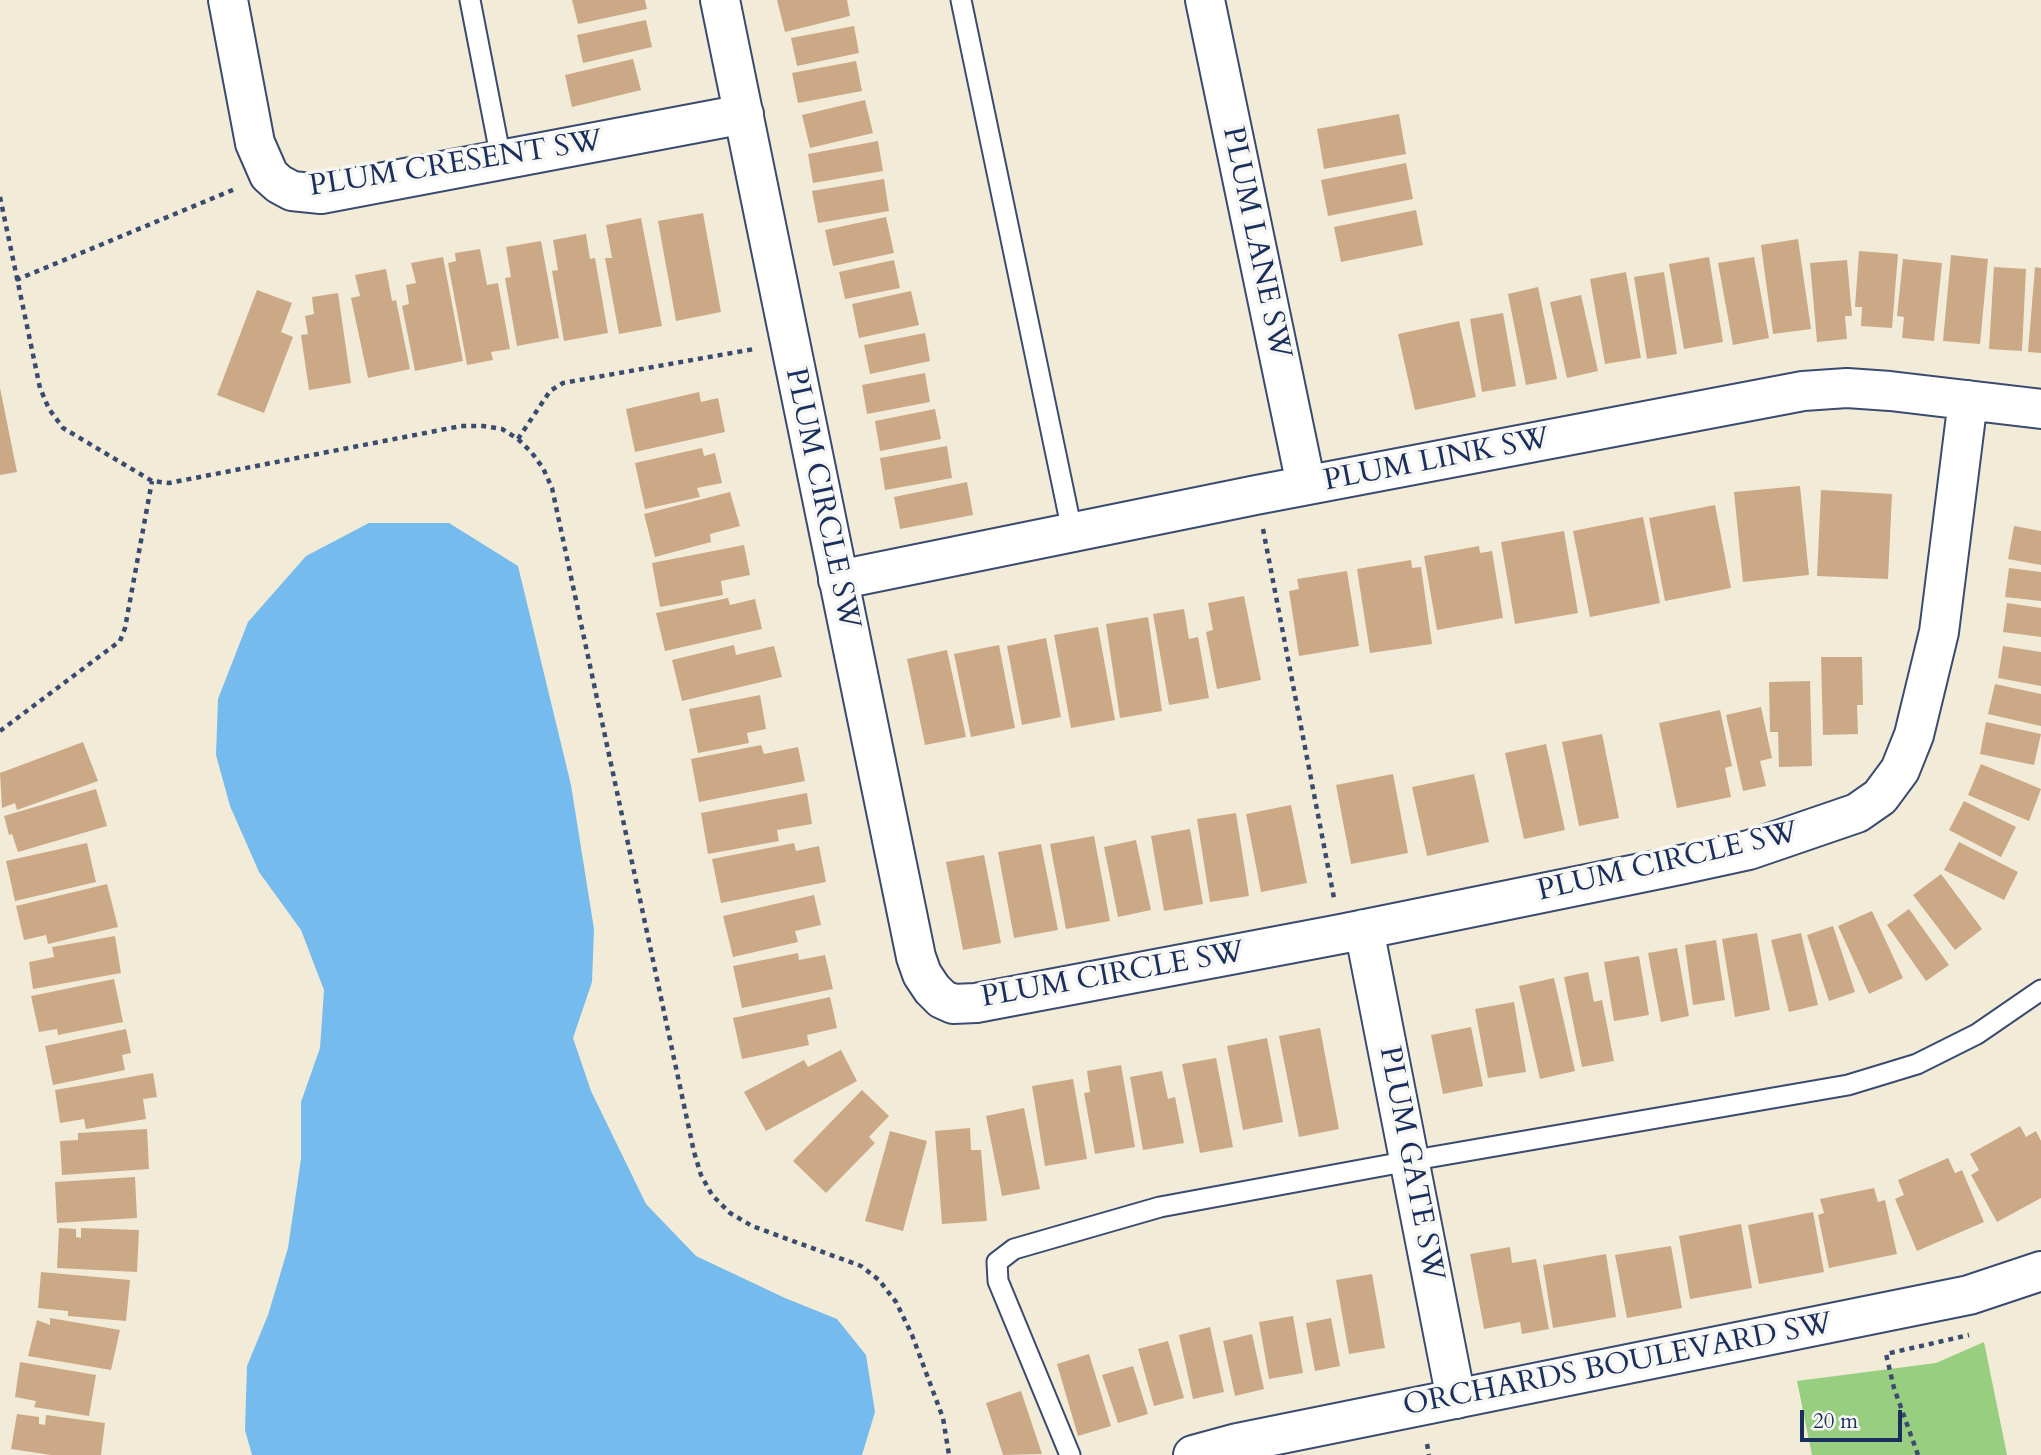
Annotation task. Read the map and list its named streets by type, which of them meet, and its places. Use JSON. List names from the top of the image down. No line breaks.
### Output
{"streets":{"street":["PLUM CRESENT SW","PLUM LANE SW","PLUM LINK SW","PLUM CIRCLE SW","PLUM GATE SW","ORCHARDS BOULEVARD SW"]},"crossings":[["PLUM CRESENT SW","PLUM CIRCLE SW"],["PLUM LANE SW","PLUM LINK SW"],["PLUM LINK SW","PLUM CIRCLE SW"],["PLUM CIRCLE SW","PLUM GATE SW"],["PLUM GATE SW","ORCHARDS BOULEVARD SW"]],"scale_bar":"20 m"}
